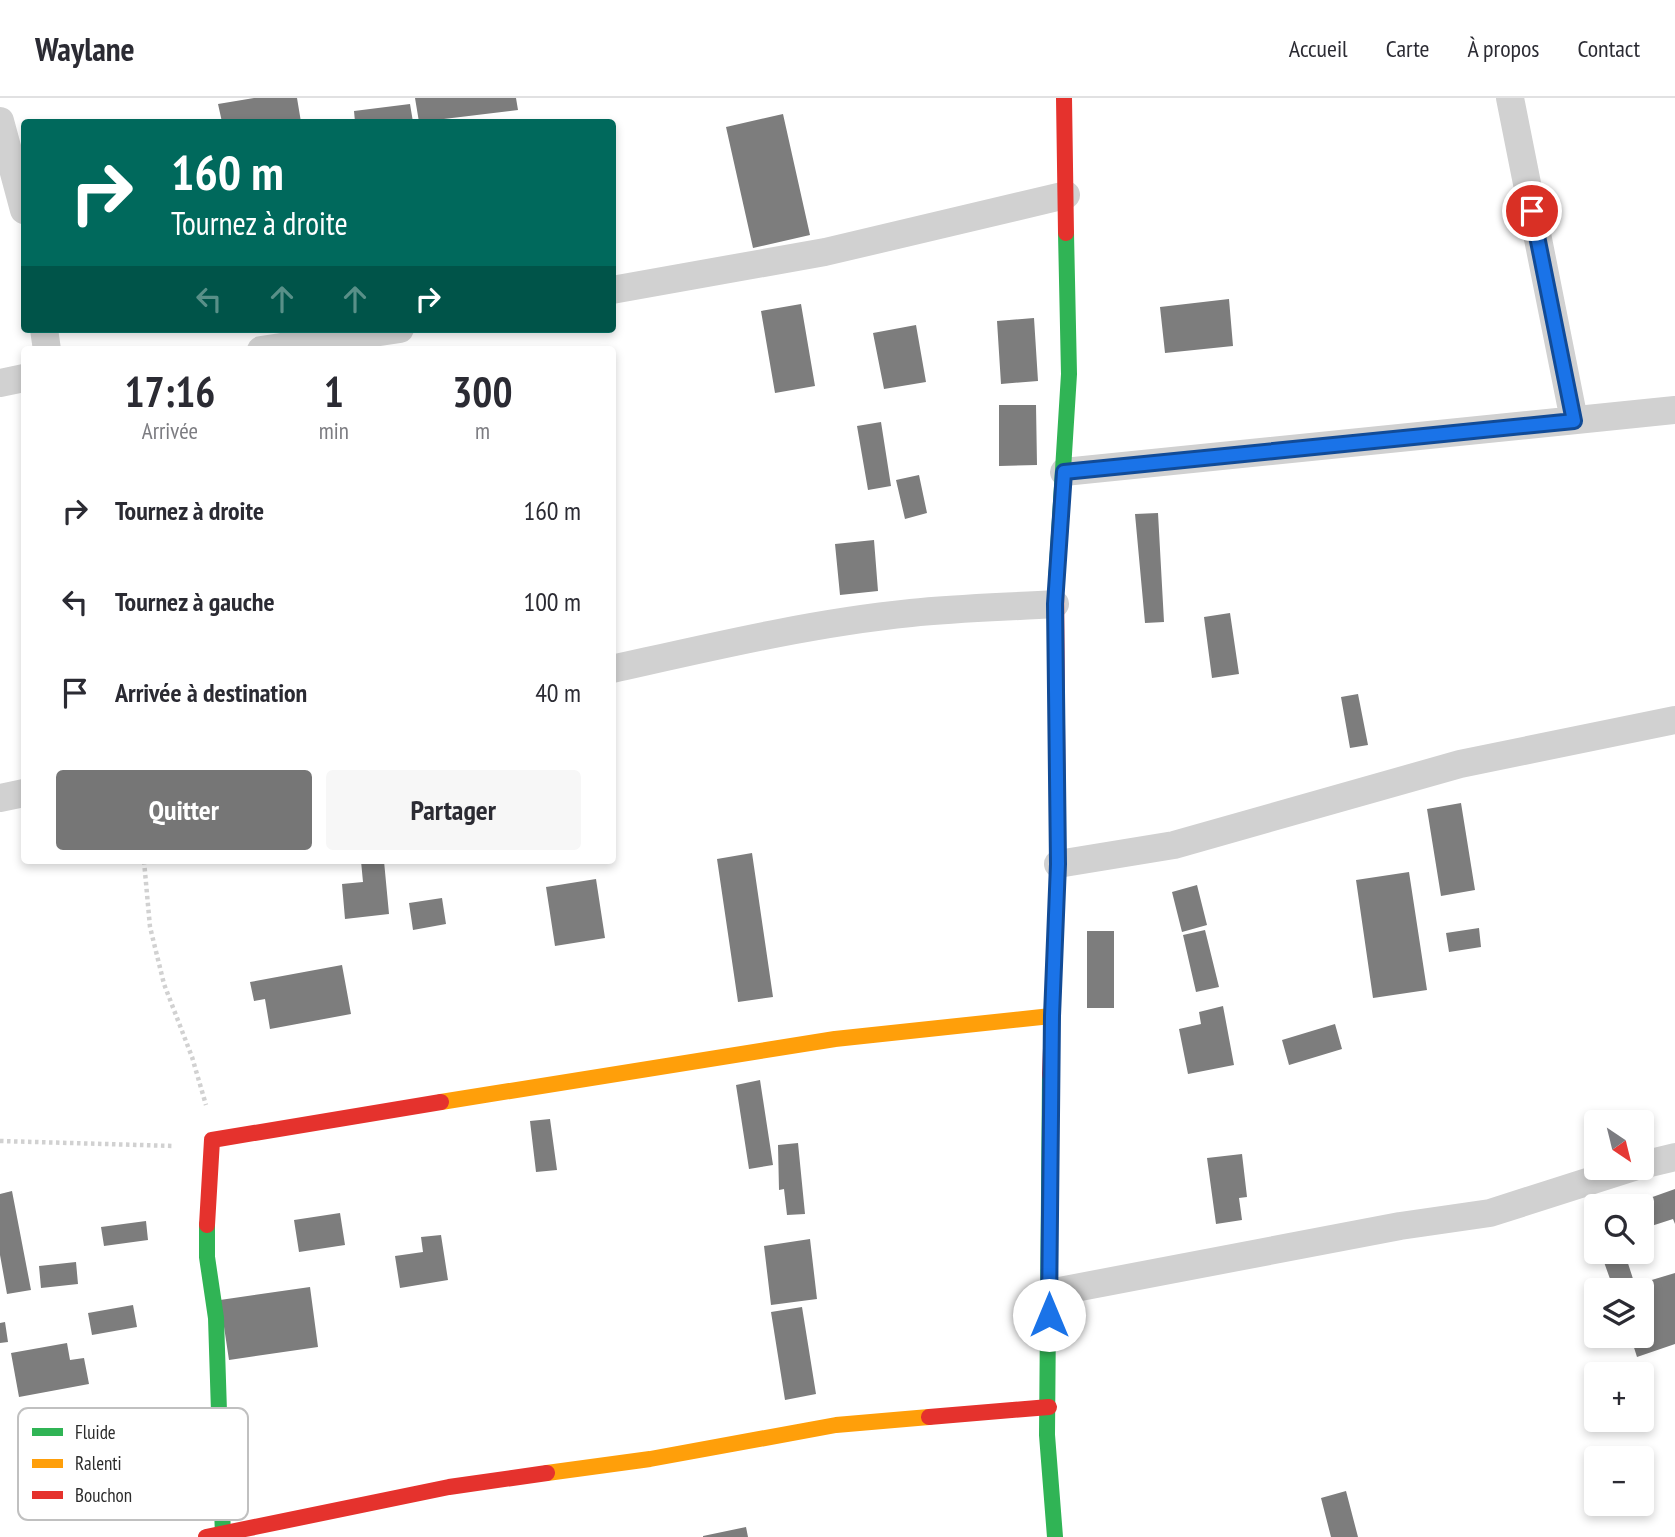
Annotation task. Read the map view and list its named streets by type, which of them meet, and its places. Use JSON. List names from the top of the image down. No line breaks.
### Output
{"legend":["Fluide","Ralenti","Bouchon"],"north":"bottom right","page":{"header":"Waylane","nav":["Accueil","Carte","À propos","Contact"],"turn":["160 m","Tournez à droite"],"eta":["17:16","Arrivée","1","min","300","m"],"list":[{"name":"Tournez à droite","value":"160 m"},{"name":"Tournez à gauche","value":"100 m"},{"name":"Arrivée à destination","value":"40 m"}],"buttons":["Quitter","Partager"],"map_buttons":["+","−"]}}
